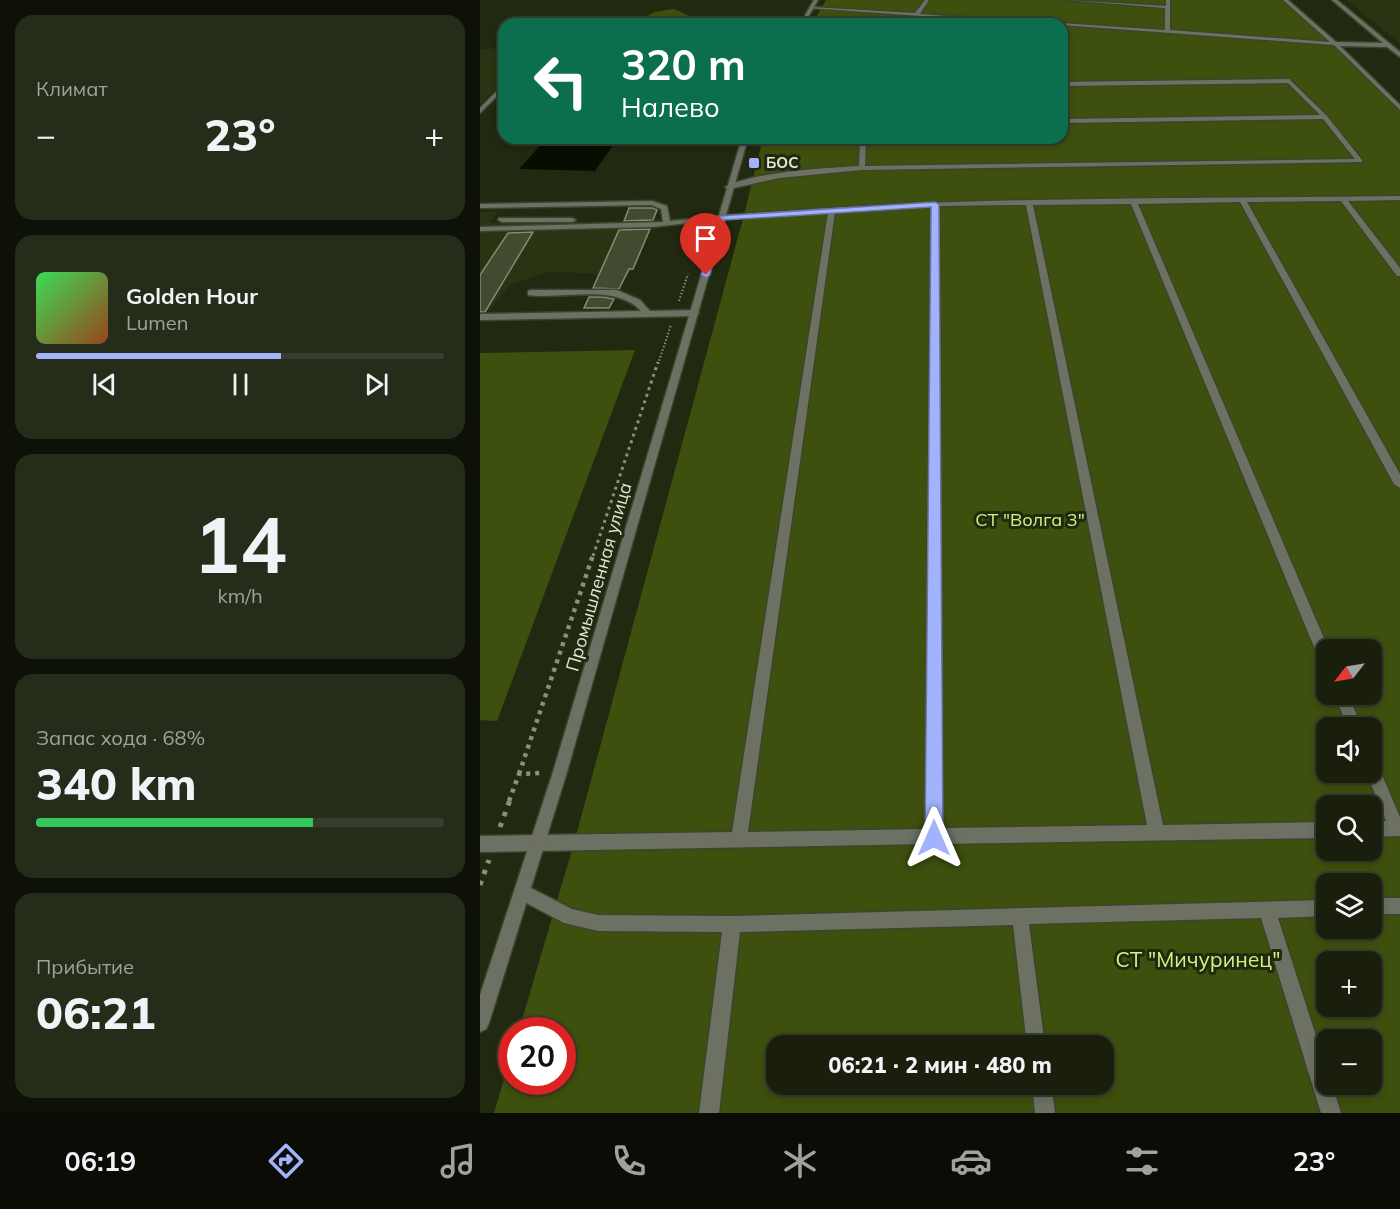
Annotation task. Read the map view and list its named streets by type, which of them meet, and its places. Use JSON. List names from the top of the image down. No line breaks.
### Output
{"streets":{"street":["Промышленная улица"]},"parks":["СТ \"Волга 3\"","СТ \"Мичуринец\""],"places":{"transit":["БОС"]},"north":"bottom left","page":{"tile":["Климат",["14","km/h"],["Запас хода · 68%","340 km"],["Прибытие","06:21"]],"turn":["320 m","Налево"],"heat":["−","23°","+"],"song":["Golden Hour","Lumen"],"map_buttons":["+","−"],"limit":"20","trip":"06:21 · 2 мин · 480 m","tabs":["06:19","23°"]}}
